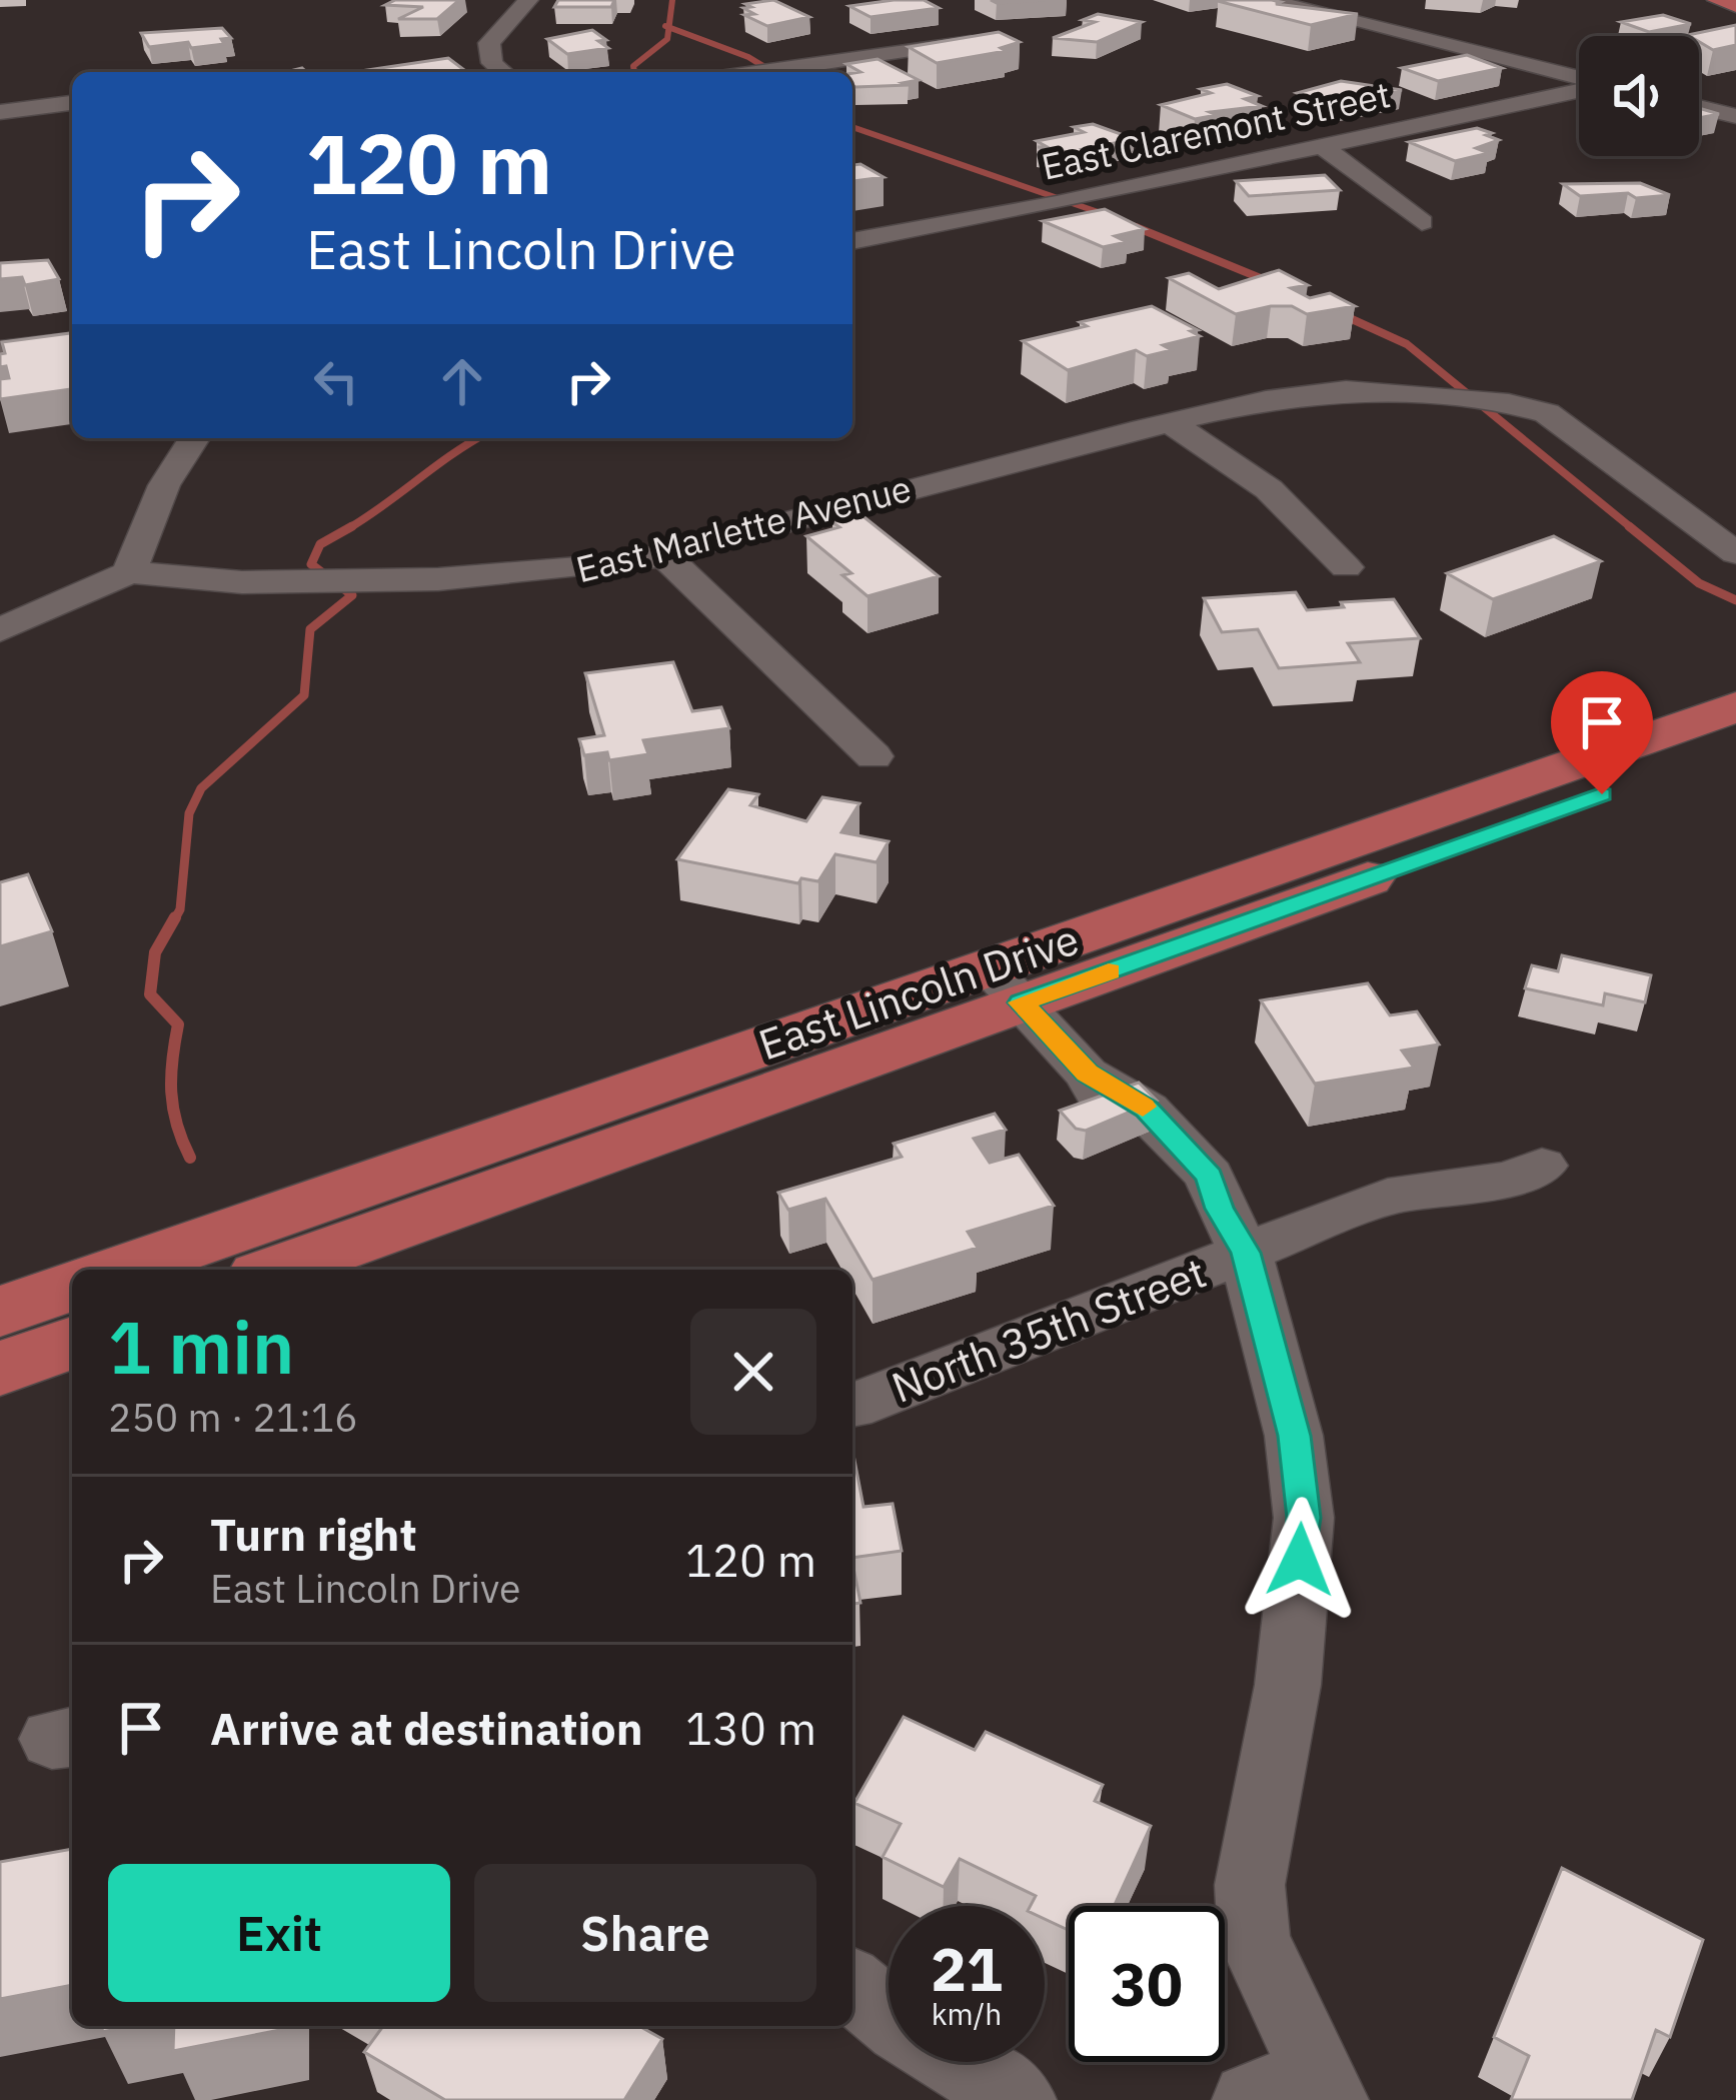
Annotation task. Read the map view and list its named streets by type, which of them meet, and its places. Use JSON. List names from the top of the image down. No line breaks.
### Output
{"streets":{"main road":["East Lincoln Drive"],"street":["East Claremont Street","East Marlette Avenue","North 35th Street"]},"crossings":[["East Lincoln Drive","North 35th Street"]],"page":{"turn":["120 m","East Lincoln Drive"],"heading":["1 min","250 m · 21:16"],"list":[{"name":"Turn right","note":"East Lincoln Drive","value":"120 m"},{"name":"Arrive at destination","value":"130 m"}],"buttons":["Exit","Share"],"speed":"21 km/h","limit":"30"}}
